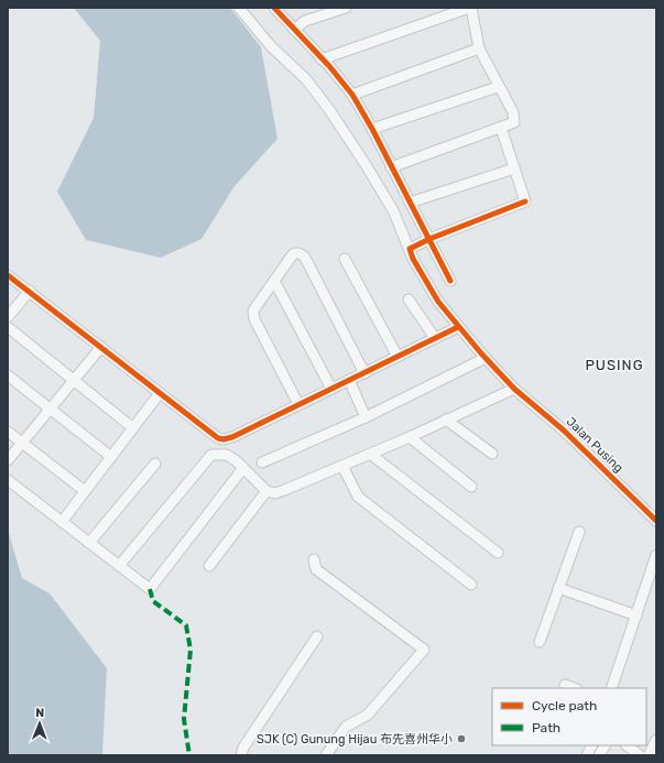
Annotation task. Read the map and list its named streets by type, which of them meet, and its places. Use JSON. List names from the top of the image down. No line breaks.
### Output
{"streets":{"street":["Jalan Pusing"]},"districts":["PUSING"],"places":["SJK (C) Gunung Hijau 布先喜州华小"],"legend":["Cycle path","Path"],"north":"top"}
